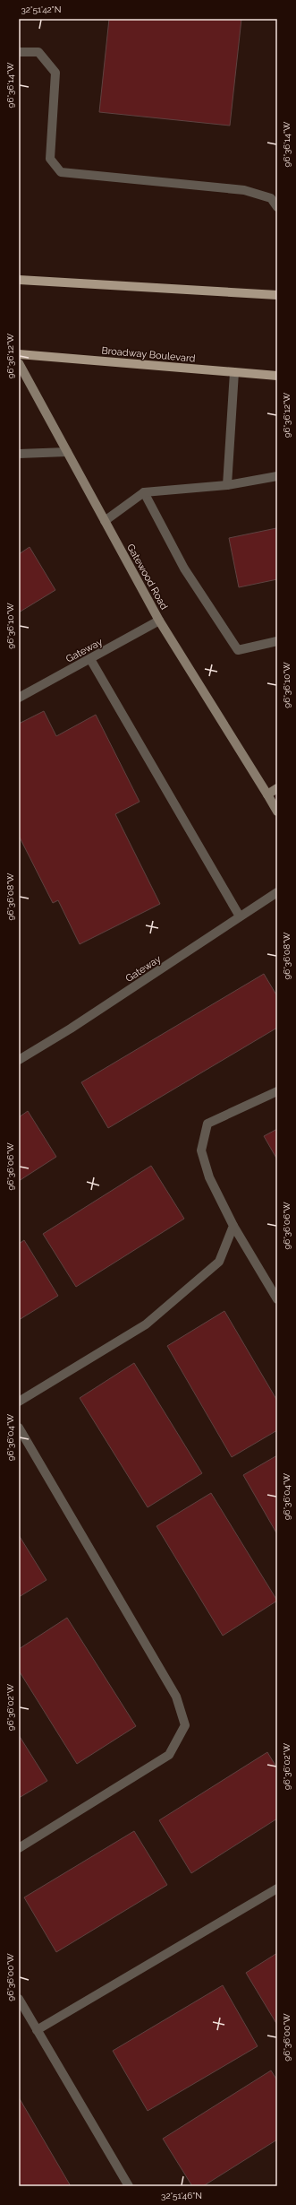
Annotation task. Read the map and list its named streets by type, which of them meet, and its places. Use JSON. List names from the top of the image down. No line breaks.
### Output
{"streets":{"main road":["Broadway Boulevard"],"street":["Gatewood Road"],"lane":["Gateway"]},"crossings":[["Gatewood Road","Gateway"]],"coordinates":["32°51'42\"N","96°36'14\"W","96°36'12\"W","96°36'10\"W","96°36'08\"W","96°36'06\"W","96°36'04\"W","96°36'02\"W","96°36'00\"W","32°51'46\"N"]}
